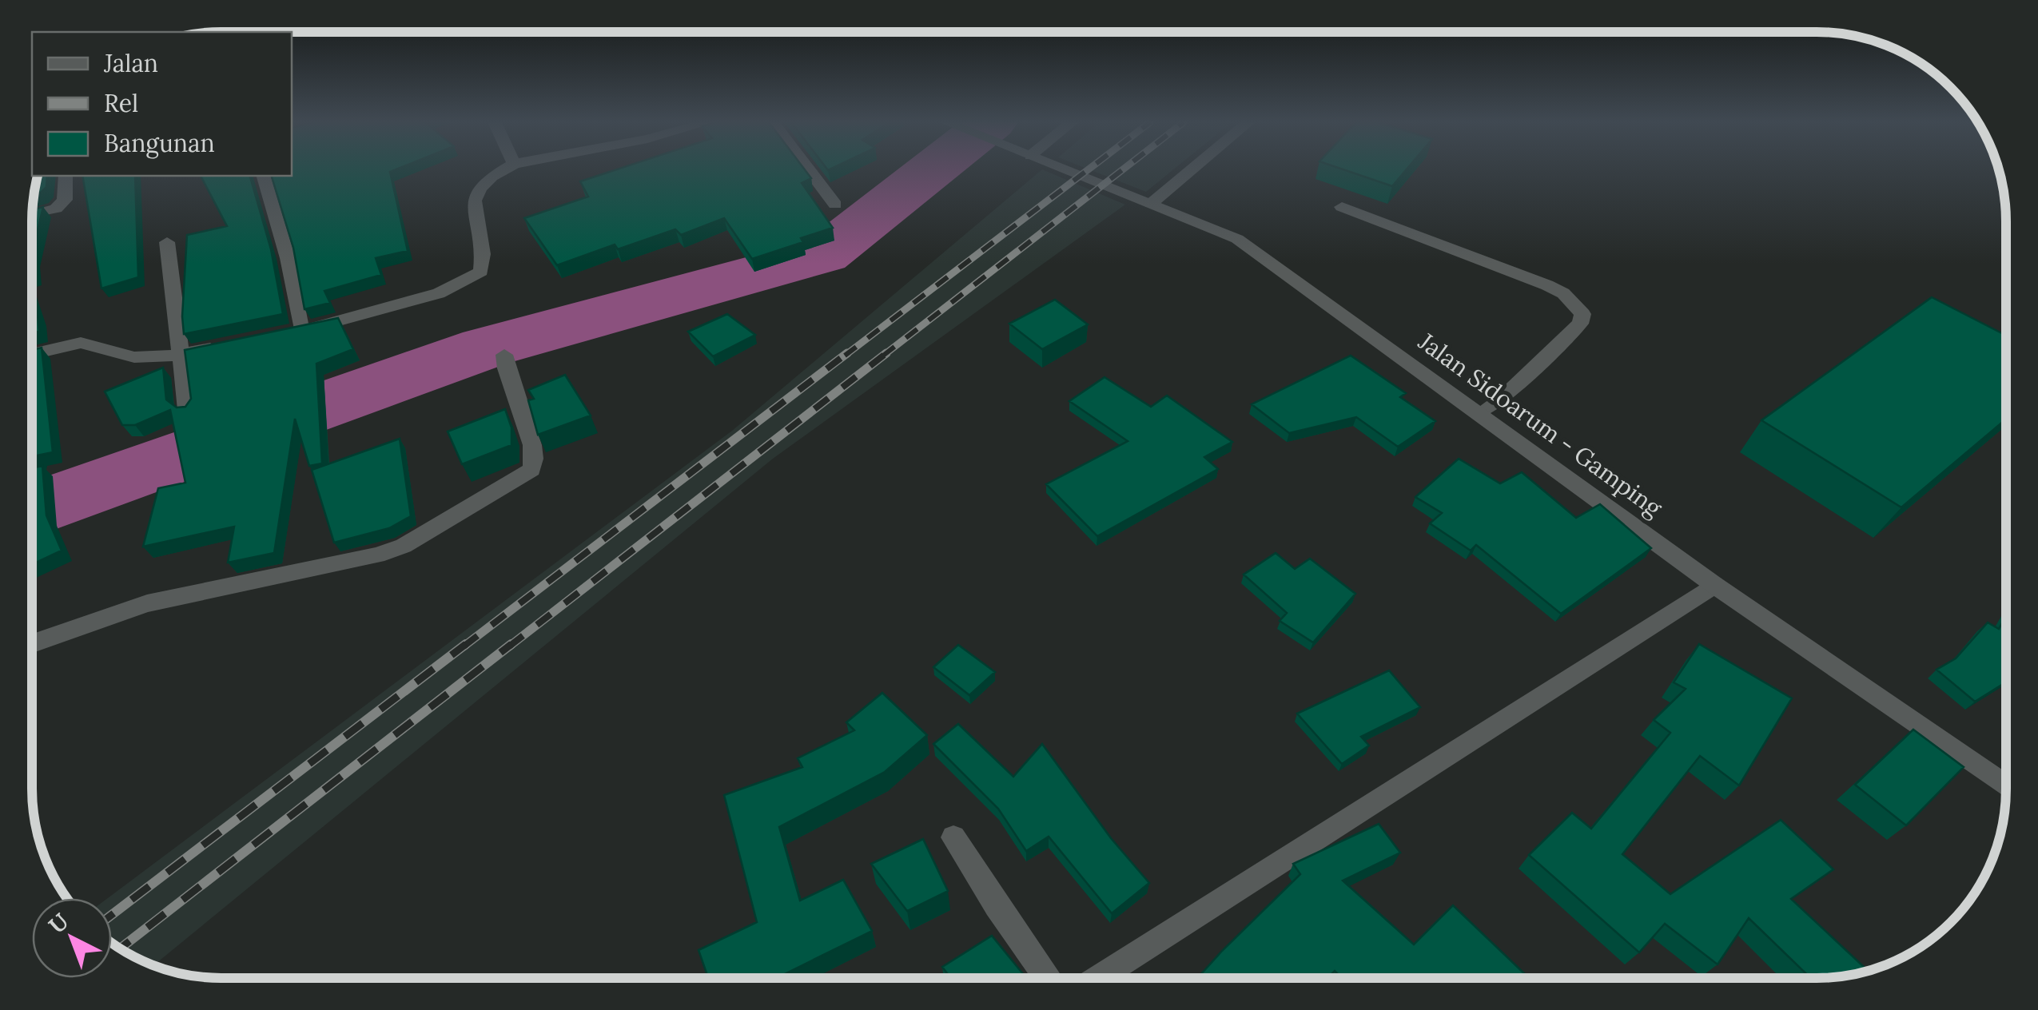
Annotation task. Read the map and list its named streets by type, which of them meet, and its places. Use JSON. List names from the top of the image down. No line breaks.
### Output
{"streets":{"street":["Jalan Sidoarum - Gamping"]},"legend":["Jalan","Rel","Bangunan"],"north":"top left"}
